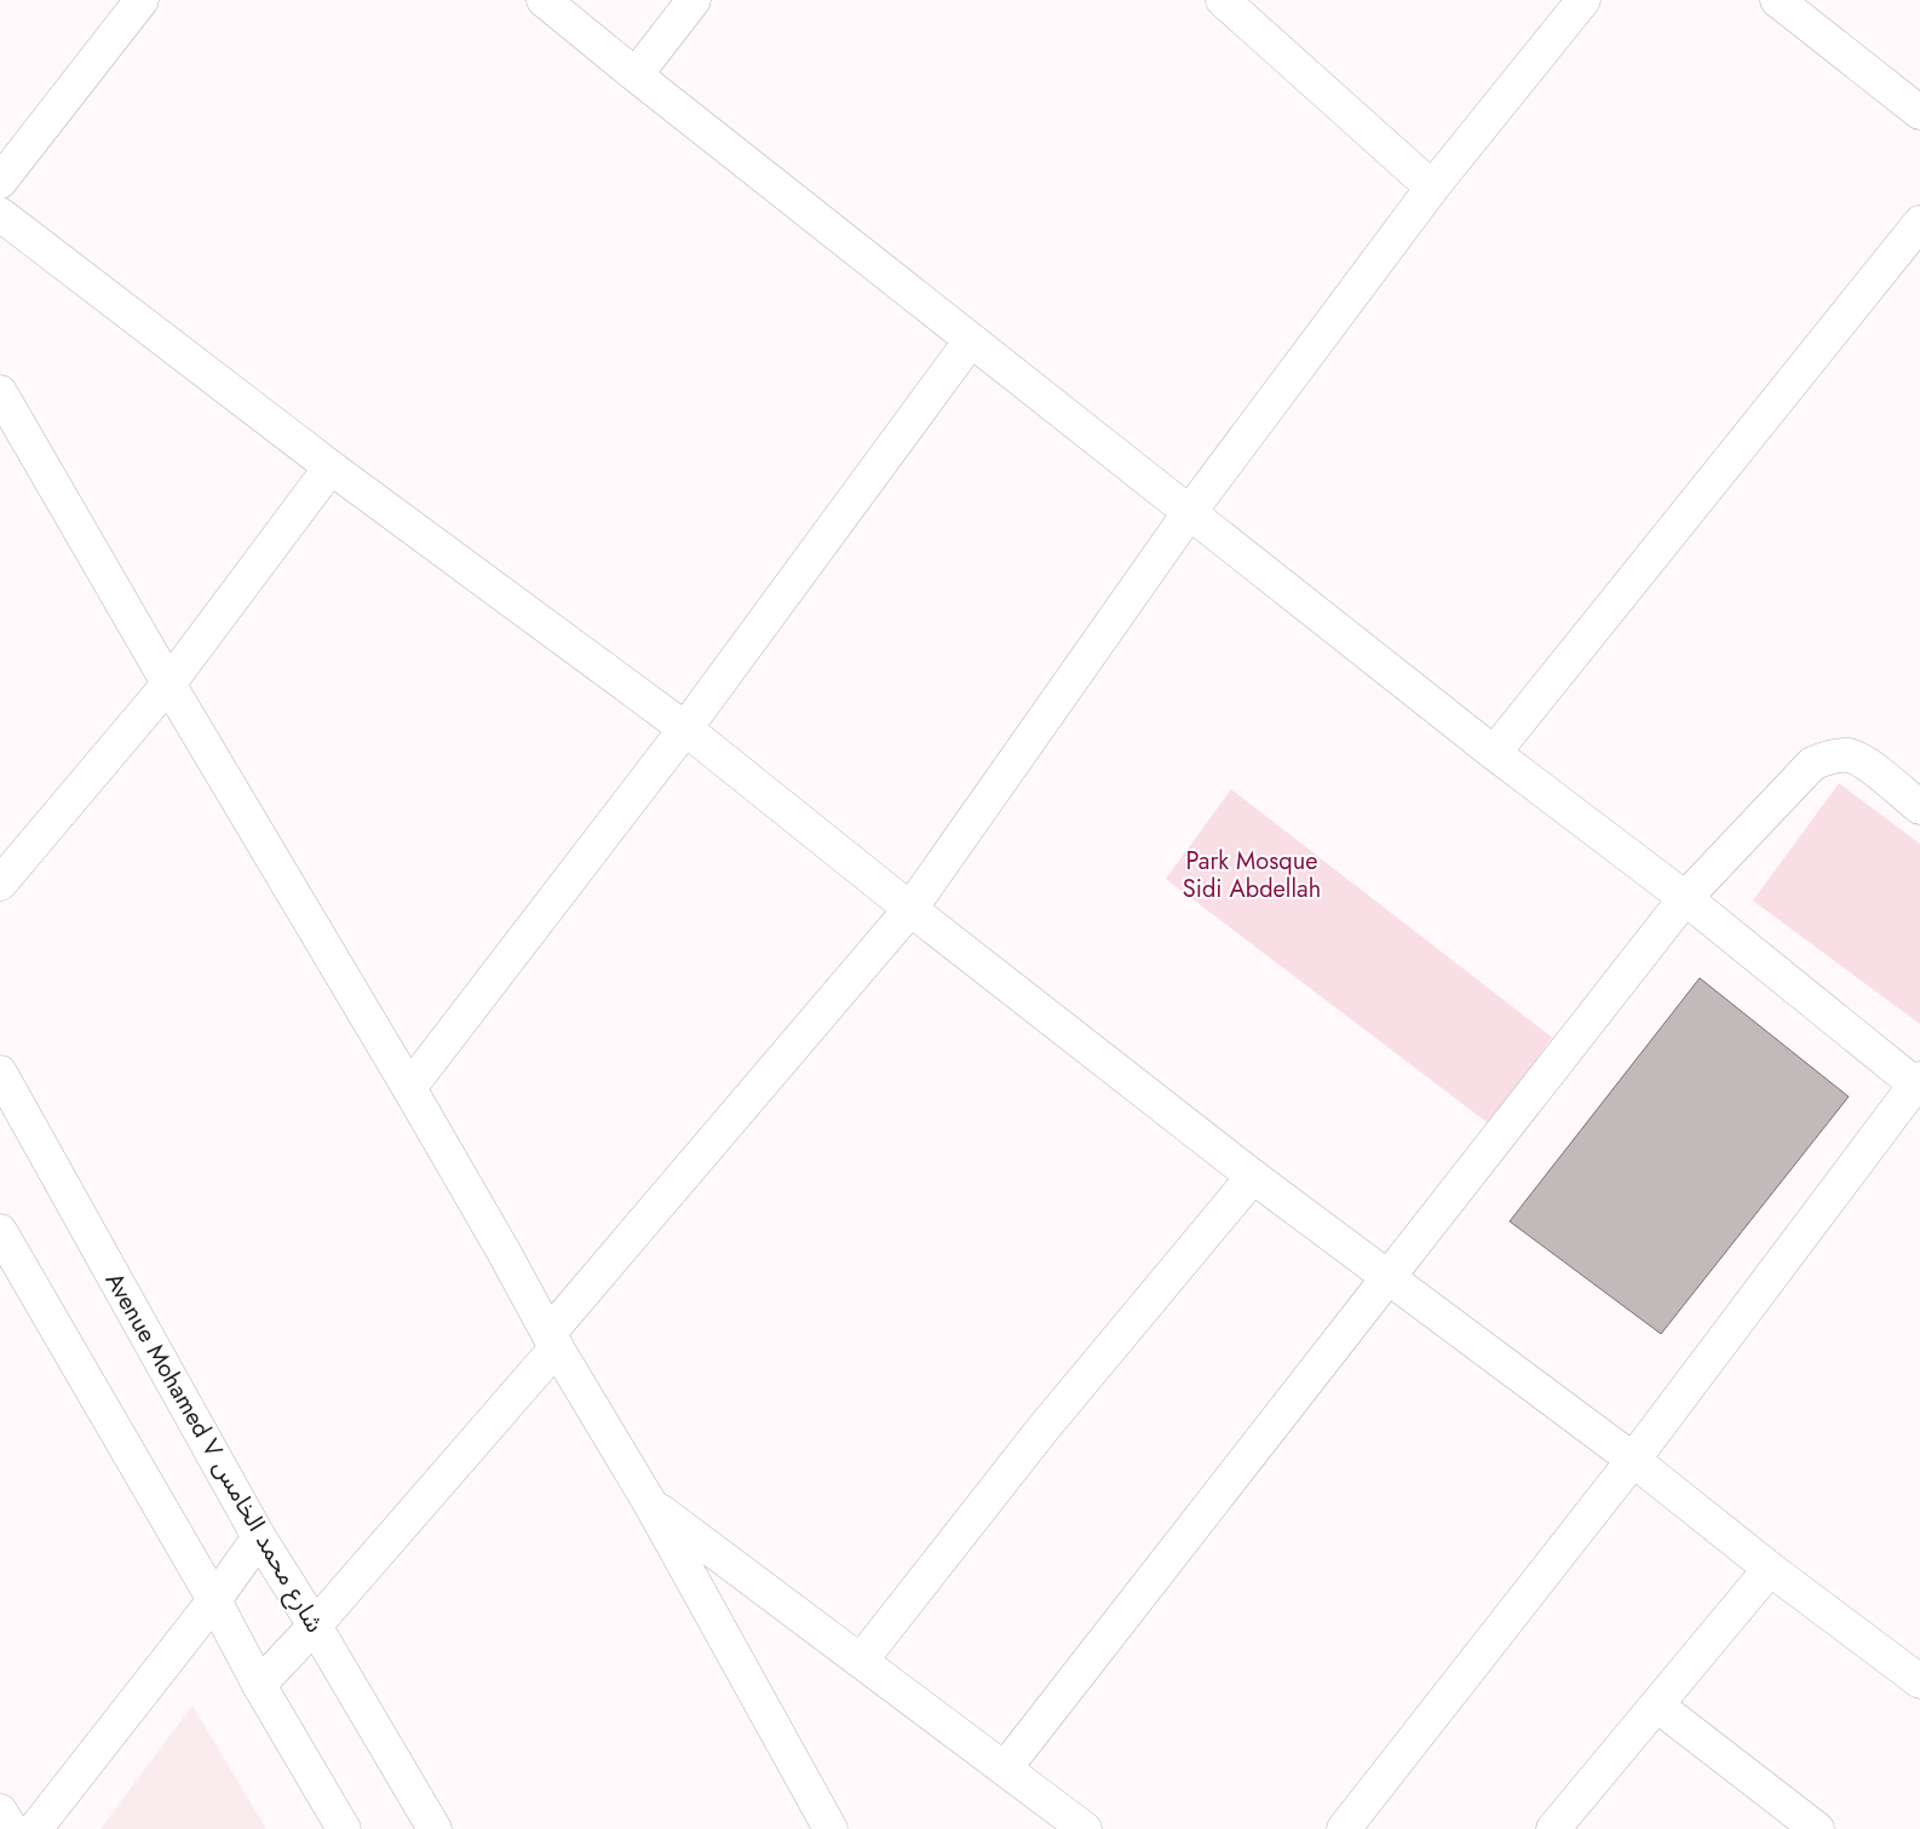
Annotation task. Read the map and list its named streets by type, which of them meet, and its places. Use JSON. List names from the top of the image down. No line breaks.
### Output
{"streets":{"street":["Avenue Mohamed V شارع محمد الخامس"]},"parks":["Park Mosque Sidi Abdellah"]}
